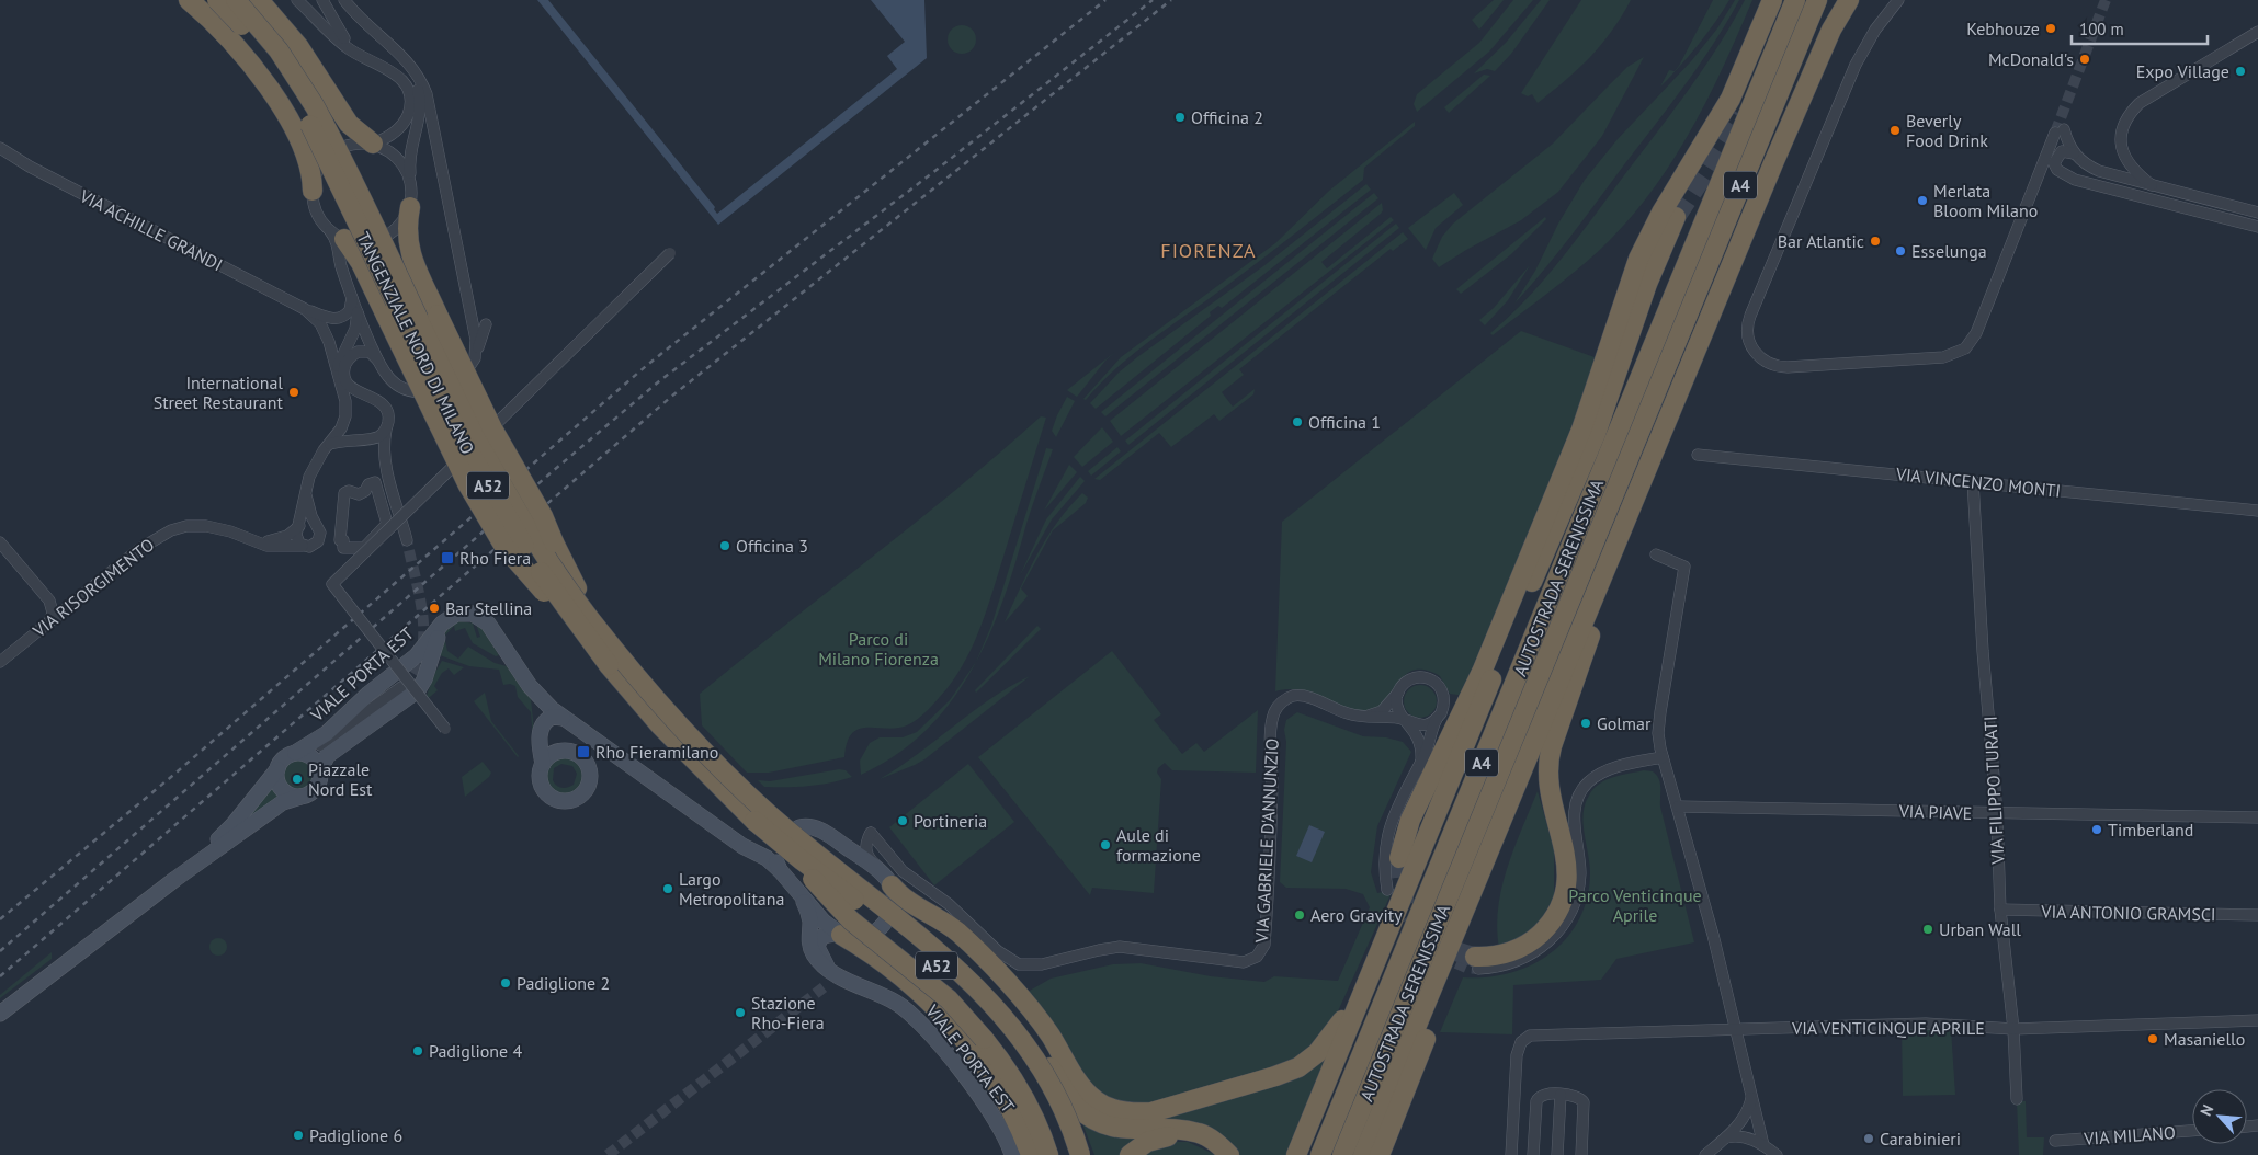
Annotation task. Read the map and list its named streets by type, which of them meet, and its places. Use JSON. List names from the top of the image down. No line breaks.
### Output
{"streets":{"highway":["A4","TANGENZIALE NORD DI MILANO","A52","AUTOSTRADA SERENISSIMA"],"street":["VIA ACHILLE GRANDI","VIA VINCENZO MONTI","VIA RISORGIMENTO","VIALE PORTA EST","VIA FILIPPO TURATI","VIA PIAVE","VIA GABRIELE D'ANNUNZIO","VIA ANTONIO GRAMSCI","VIA VENTICINQUE APRILE","VIA MILANO"]},"crossings":[["VIA VINCENZO MONTI","VIA FILIPPO TURATI"],["VIA FILIPPO TURATI","VIA PIAVE"],["VIA FILIPPO TURATI","VIA ANTONIO GRAMSCI"],["VIA FILIPPO TURATI","VIA VENTICINQUE APRILE"]],"districts":["FIORENZA"],"parks":["Parco di Milano Fiorenza","Parco Venticinque Aprile"],"places":{"other":["Kebhouze","McDonald's","Expo Village","Officina 2","Beverly Food Drink","Merlata Bloom Milano","Bar Atlantic","Esselunga","International Street Restaurant","Officina 1","Officina 3","Bar Stellina","Golmar","Piazzale Nord Est","Portineria","Timberland","Aule di formazione","Largo Metropolitana","Aero Gravity","Urban Wall","Padiglione 2","Stazione Rho-Fiera","Masaniello","Padiglione 4","Padiglione 6","Carabinieri"],"transit":["Rho Fiera","Rho Fieramilano"]},"scale_bar":"100 m","north":"top left"}
